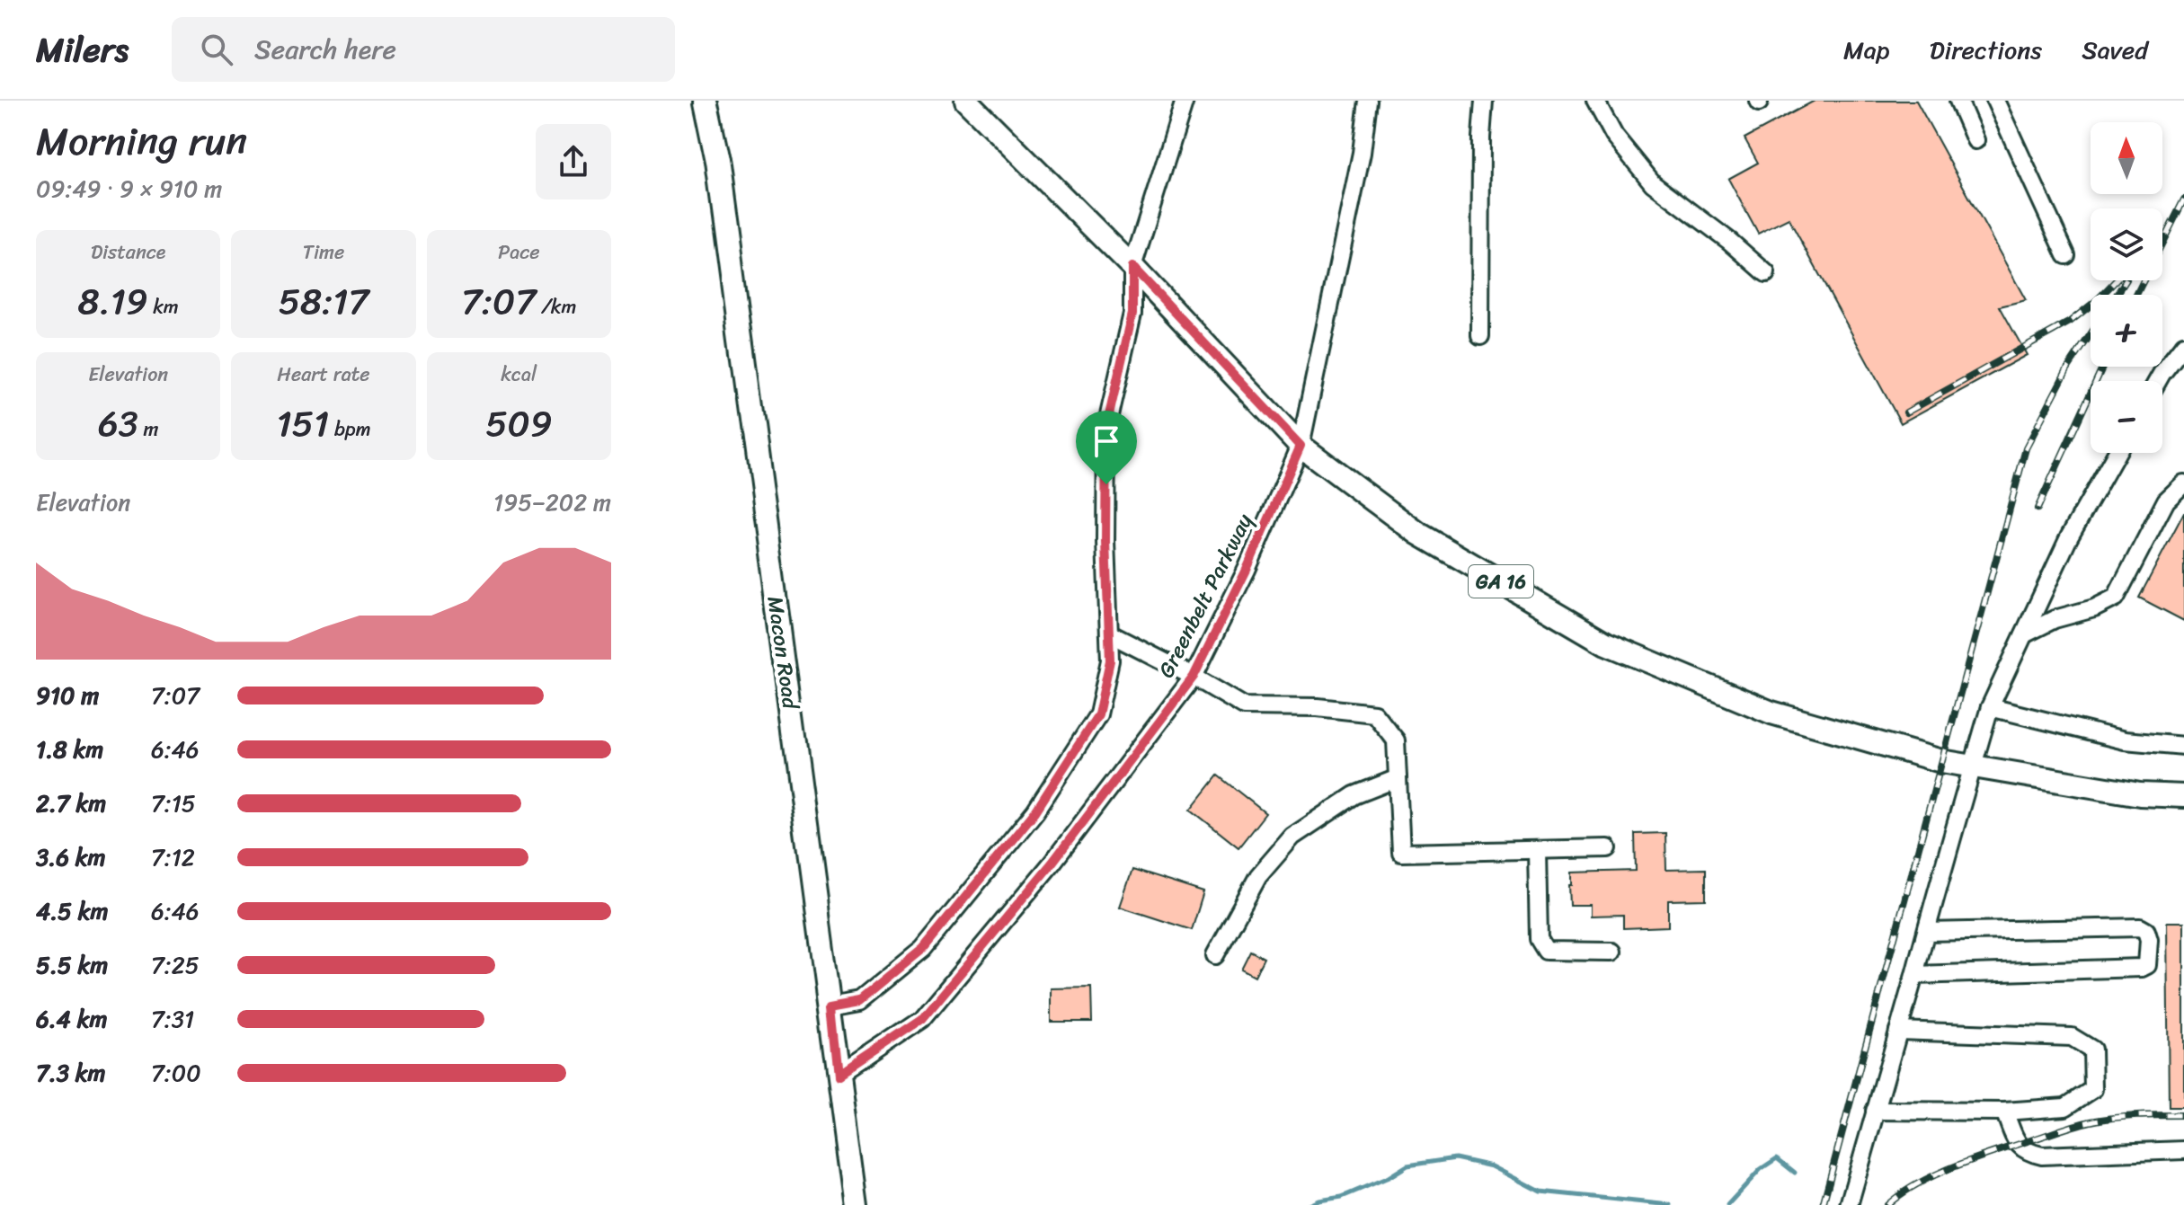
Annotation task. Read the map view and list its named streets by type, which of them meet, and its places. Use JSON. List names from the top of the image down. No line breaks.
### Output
{"streets":{"main road":["GA 16","Macon Road"],"street":["Greenbelt Parkway"]},"crossings":[["GA 16","Greenbelt Parkway"],["Greenbelt Parkway","Macon Road"]],"north":"top","page":{"header":"Milers","search":"Search here","nav":["Map","Directions","Saved"],"heading":["Morning run","09:49 · 9 × 910 m"],"map_buttons":["+","−"],"stats":[["Distance","8.19 km"],["Time","58:17"],["Pace","7:07 /km"],["Elevation","63 m"],["Heart rate","151 bpm"],["kcal","509"]],"chart":["Elevation","195–202 m"],"list":[{"name":"910 m","note":"7:07"},{"name":"1.8 km","note":"6:46"},{"name":"2.7 km","note":"7:15"},{"name":"3.6 km","note":"7:12"},{"name":"4.5 km","note":"6:46"},{"name":"5.5 km","note":"7:25"},{"name":"6.4 km","note":"7:31"},{"name":"7.3 km","note":"7:00"}]}}
